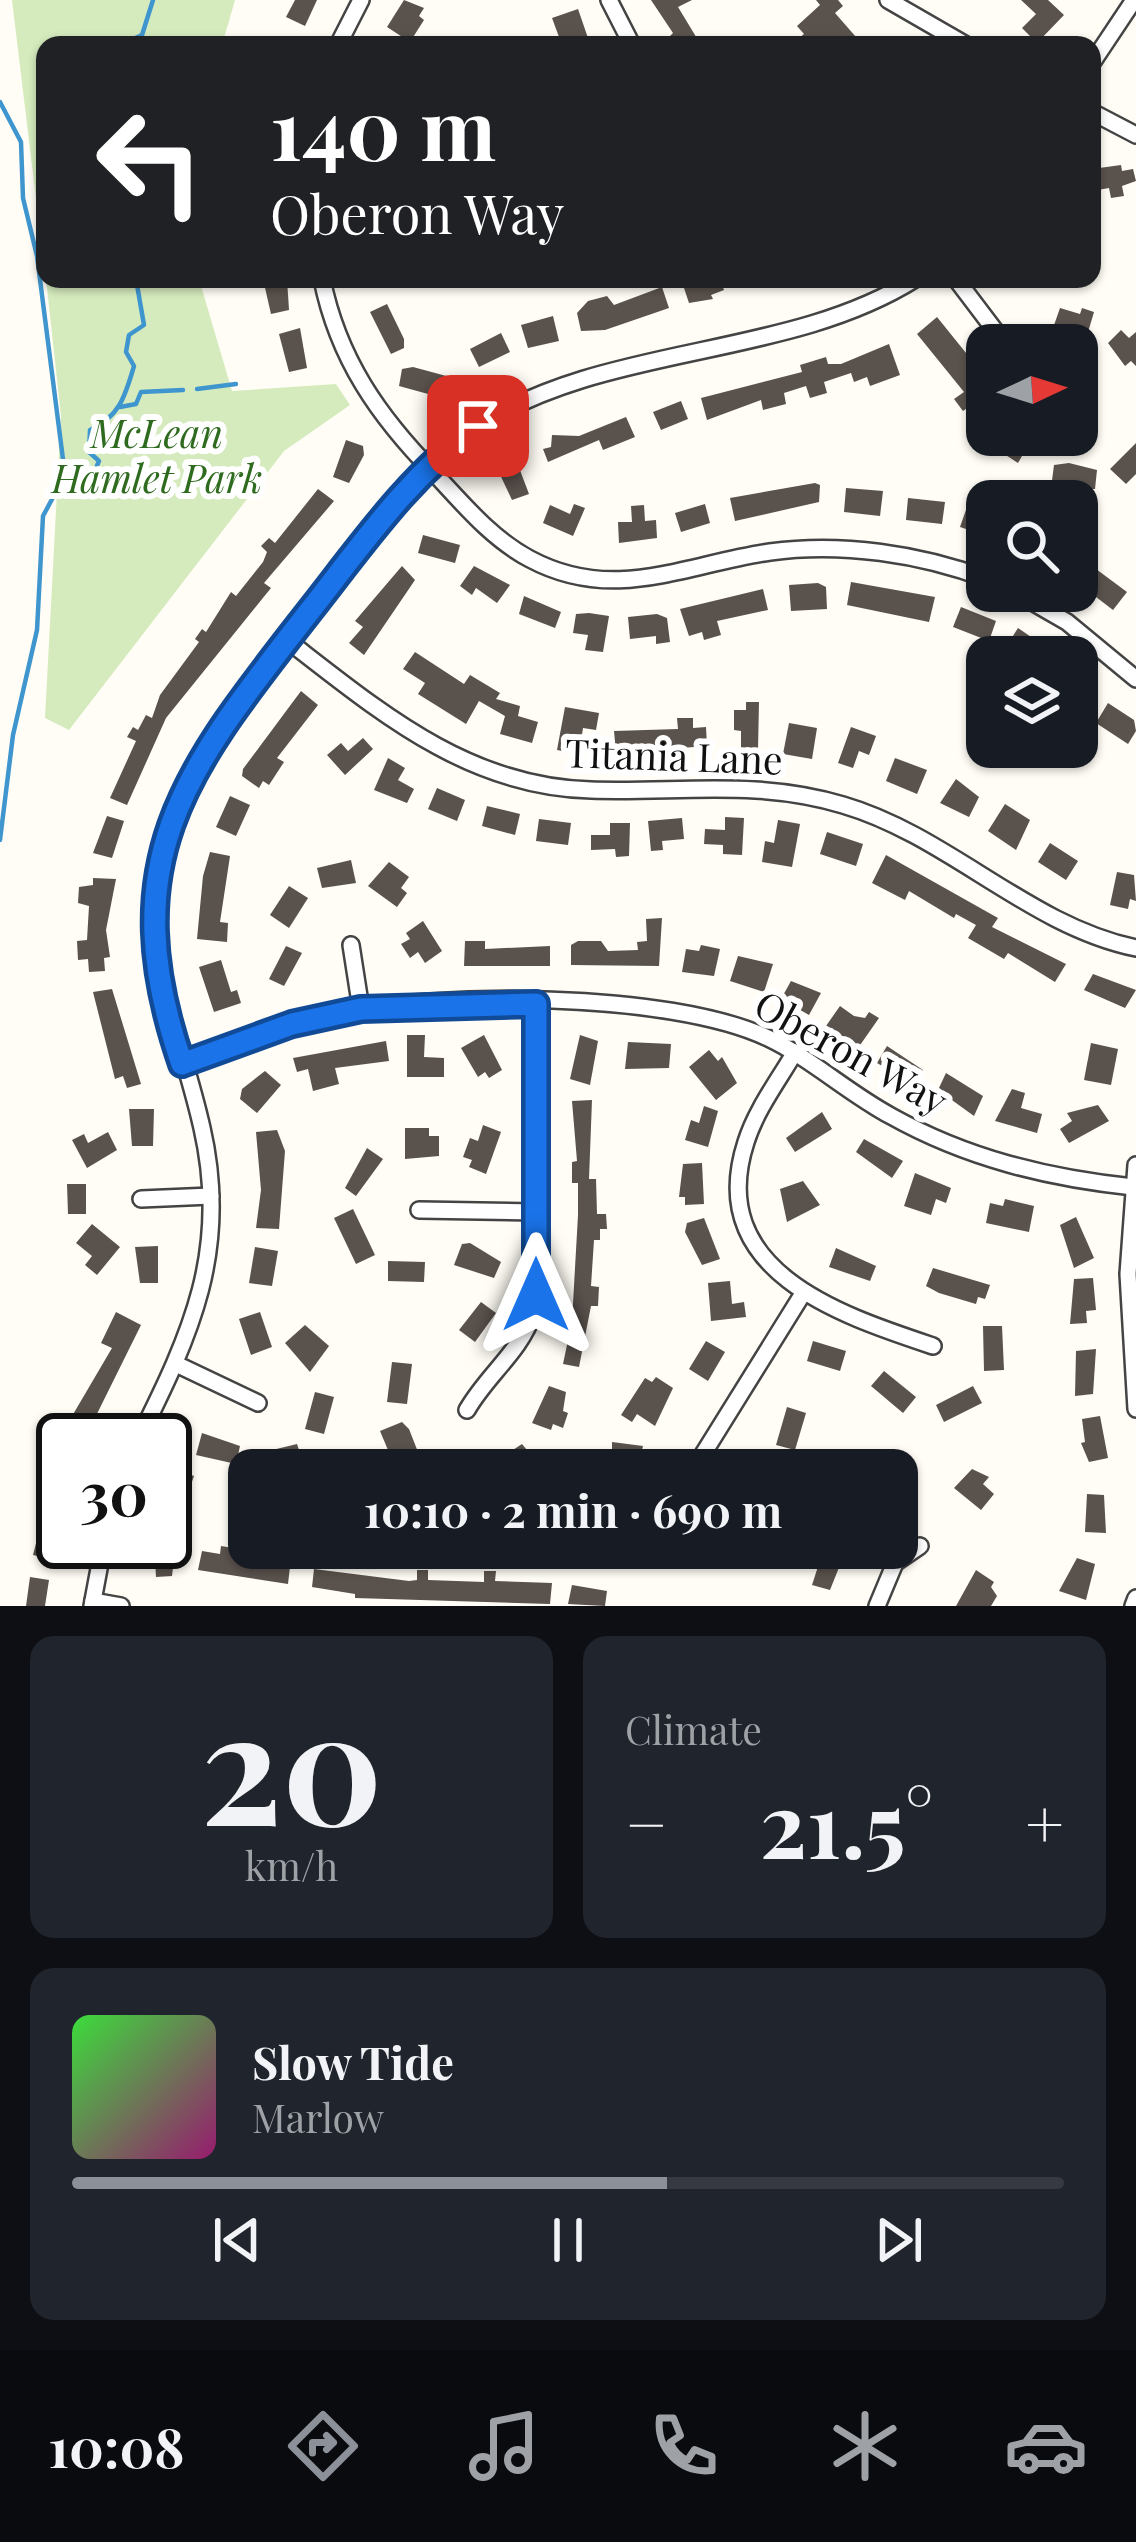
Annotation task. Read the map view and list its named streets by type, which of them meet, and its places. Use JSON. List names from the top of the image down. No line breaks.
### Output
{"streets":{"street":["Titania Lane","Oberon Way"]},"parks":["McLean Hamlet Park"],"north":"right","page":{"turn":["140 m","Oberon Way"],"limit":"30","trip":"10:10 · 2 min · 690 m","tile":[["20","km/h"],"Climate"],"heat":["−","21.5°","+"],"song":["Slow Tide","Marlow"],"tabs":"10:08"}}
